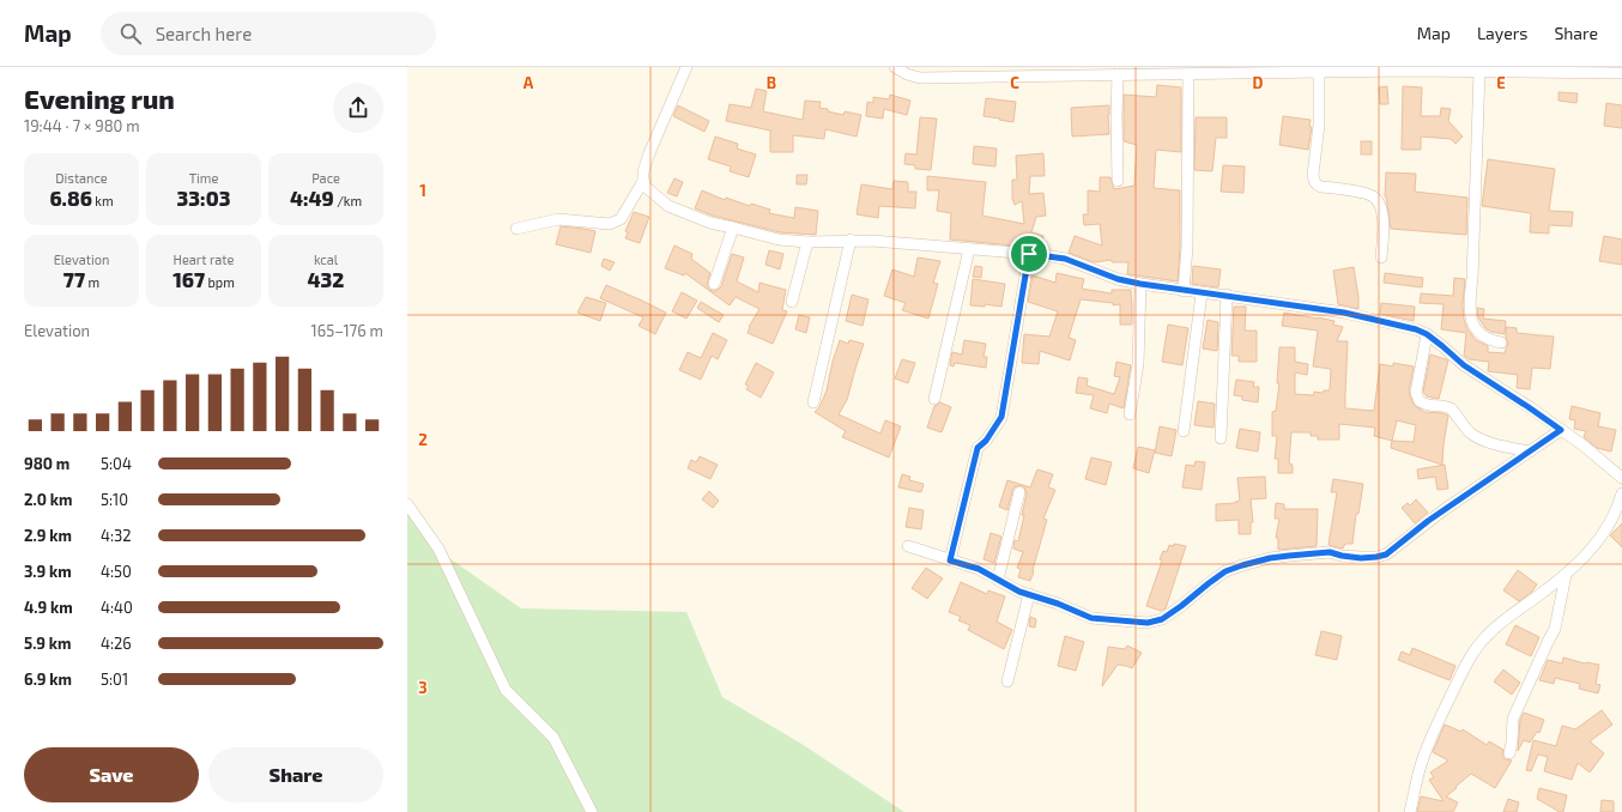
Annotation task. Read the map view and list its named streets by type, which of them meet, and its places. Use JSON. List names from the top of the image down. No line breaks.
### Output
{"page":{"header":"Map","search":"Search here","nav":["Map","Layers","Share"],"heading":["Evening run","19:44 · 7 × 980 m"],"stats":[["Distance","6.86 km"],["Time","33:03"],["Pace","4:49 /km"],["Elevation","77 m"],["Heart rate","167 bpm"],["kcal","432"]],"chart":["Elevation","165–176 m"],"list":[{"name":"980 m","note":"5:04"},{"name":"2.0 km","note":"5:10"},{"name":"2.9 km","note":"4:32"},{"name":"3.9 km","note":"4:50"},{"name":"4.9 km","note":"4:40"},{"name":"5.9 km","note":"4:26"},{"name":"6.9 km","note":"5:01"}],"buttons":["Save","Share"]},"grid":{"columns":["A","B","C","D","E"],"rows":["1","2","3"]}}
